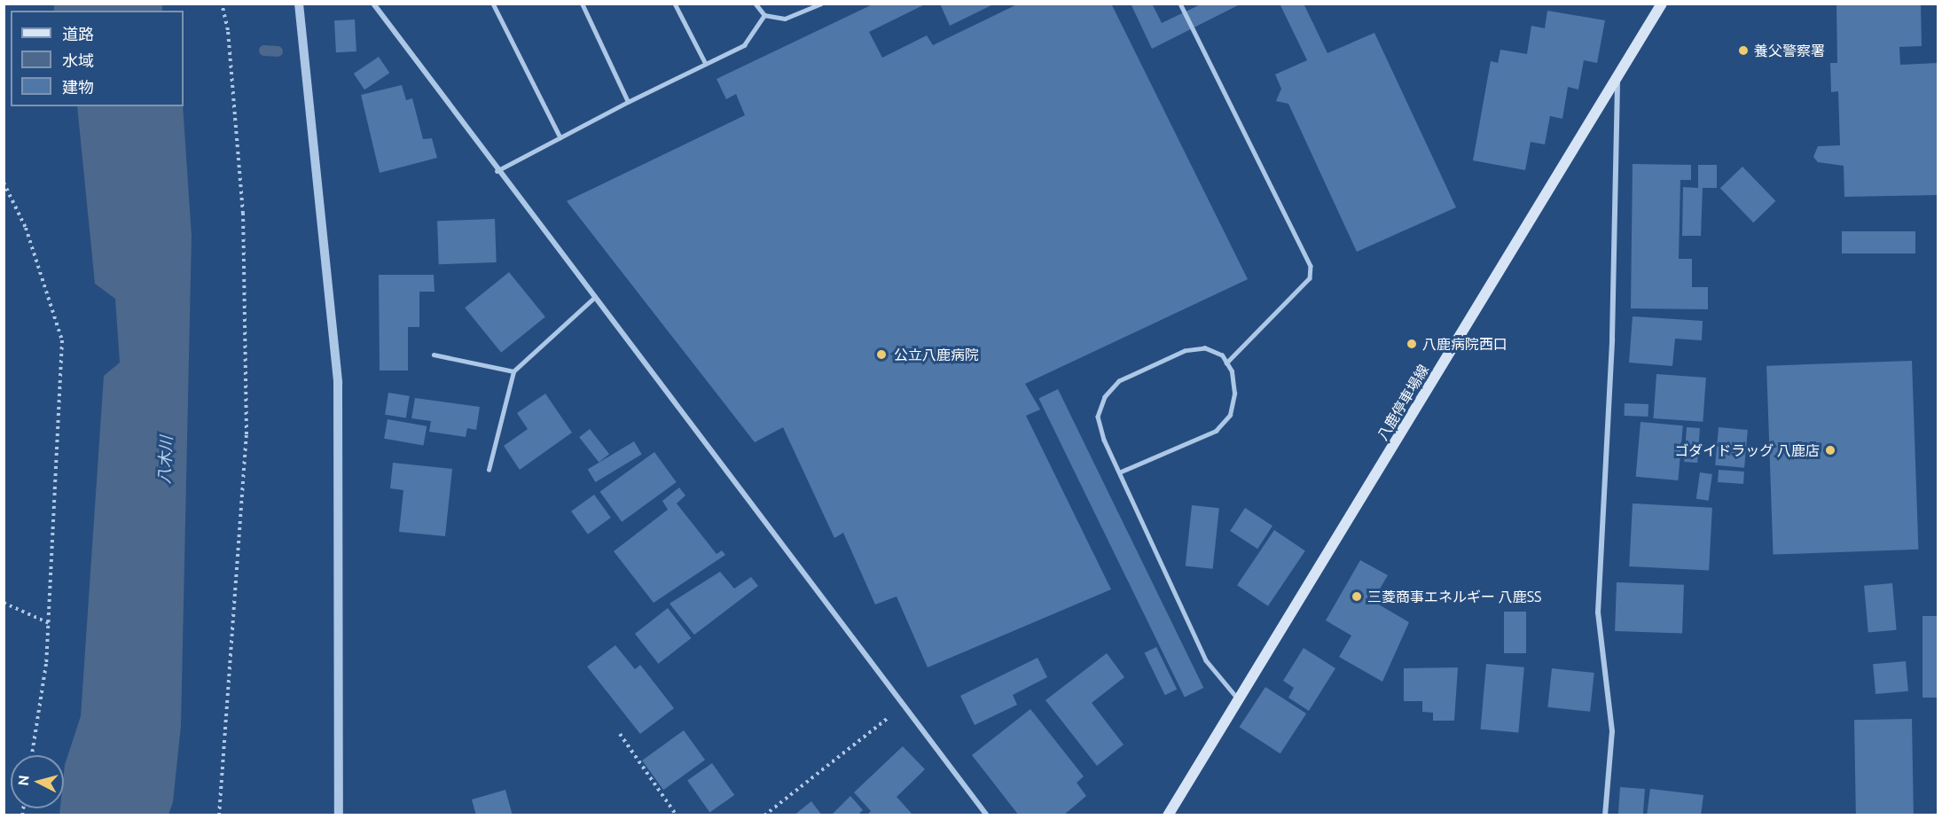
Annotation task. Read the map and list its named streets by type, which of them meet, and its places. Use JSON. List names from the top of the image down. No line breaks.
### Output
{"streets":{"main road":["八鹿停車場線"]},"water":["八木川"],"places":["養父警察署","八鹿病院西口","公立八鹿病院","ゴダイドラッグ 八鹿店","三菱商事エネルギー 八鹿SS"],"legend":["道路","水域","建物"],"north":"left"}
